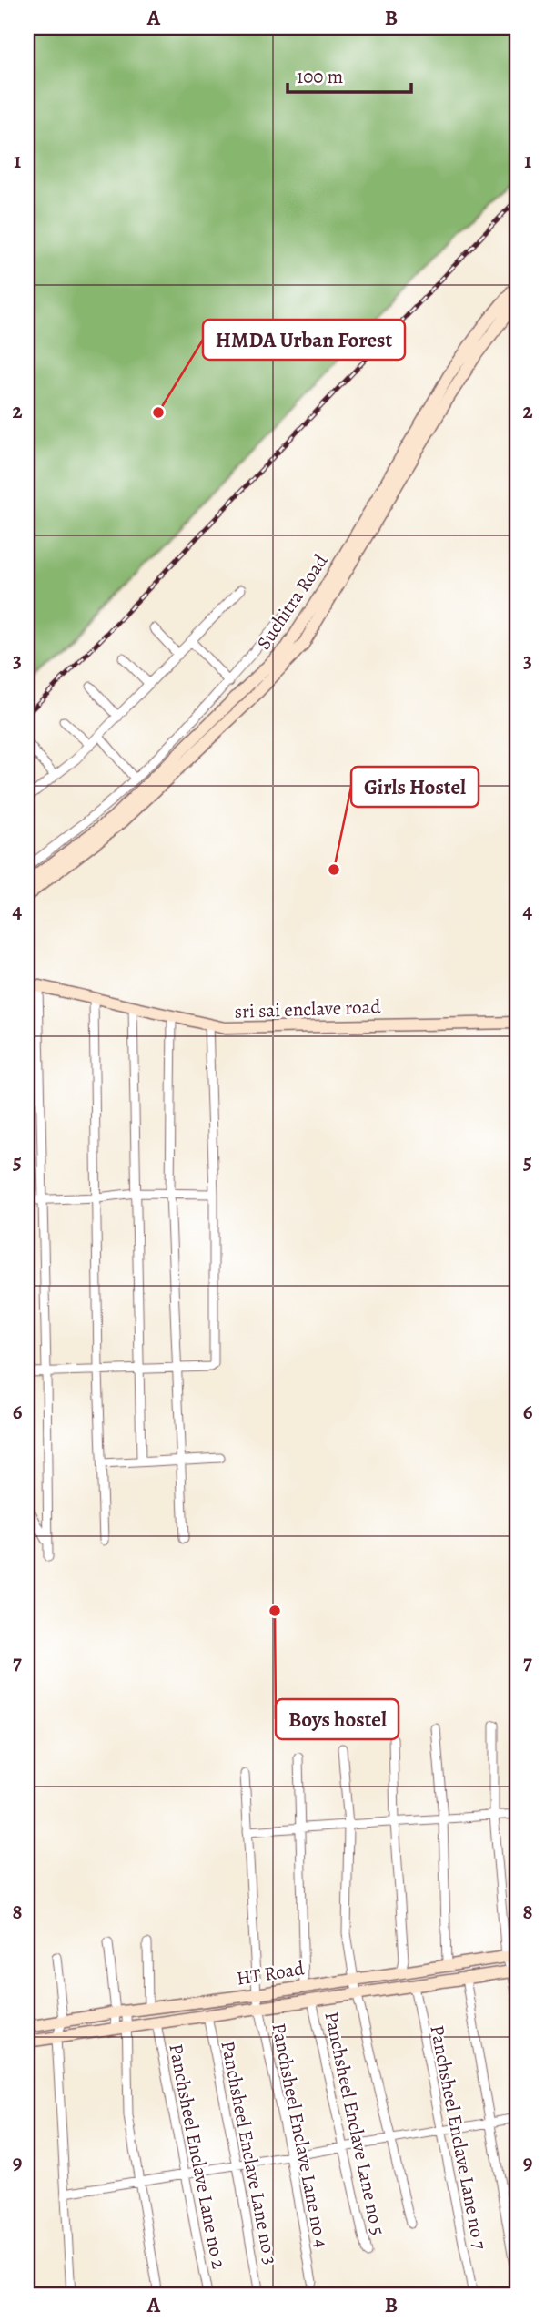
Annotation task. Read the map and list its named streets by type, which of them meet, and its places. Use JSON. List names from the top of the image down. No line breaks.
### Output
{"streets":{"main road":["Suchitra Road","sri sai enclave road","HT Road"],"street":["Panchsheel Enclave Lane no 5","Panchsheel Enclave Lane no 4","Panchsheel Enclave Lane no 7","Panchsheel Enclave Lane no 3","Panchsheel Enclave Lane no 2"]},"crossings":[["HT Road","Panchsheel Enclave Lane no 5"],["HT Road","Panchsheel Enclave Lane no 4"],["HT Road","Panchsheel Enclave Lane no 7"],["HT Road","Panchsheel Enclave Lane no 3"],["HT Road","Panchsheel Enclave Lane no 2"]],"places":["HMDA Urban Forest","Girls Hostel","Boys hostel"],"scale_bar":"100 m","grid":{"columns":["A","B"],"rows":["1","2","3","4","5","6","7","8","9"]}}
